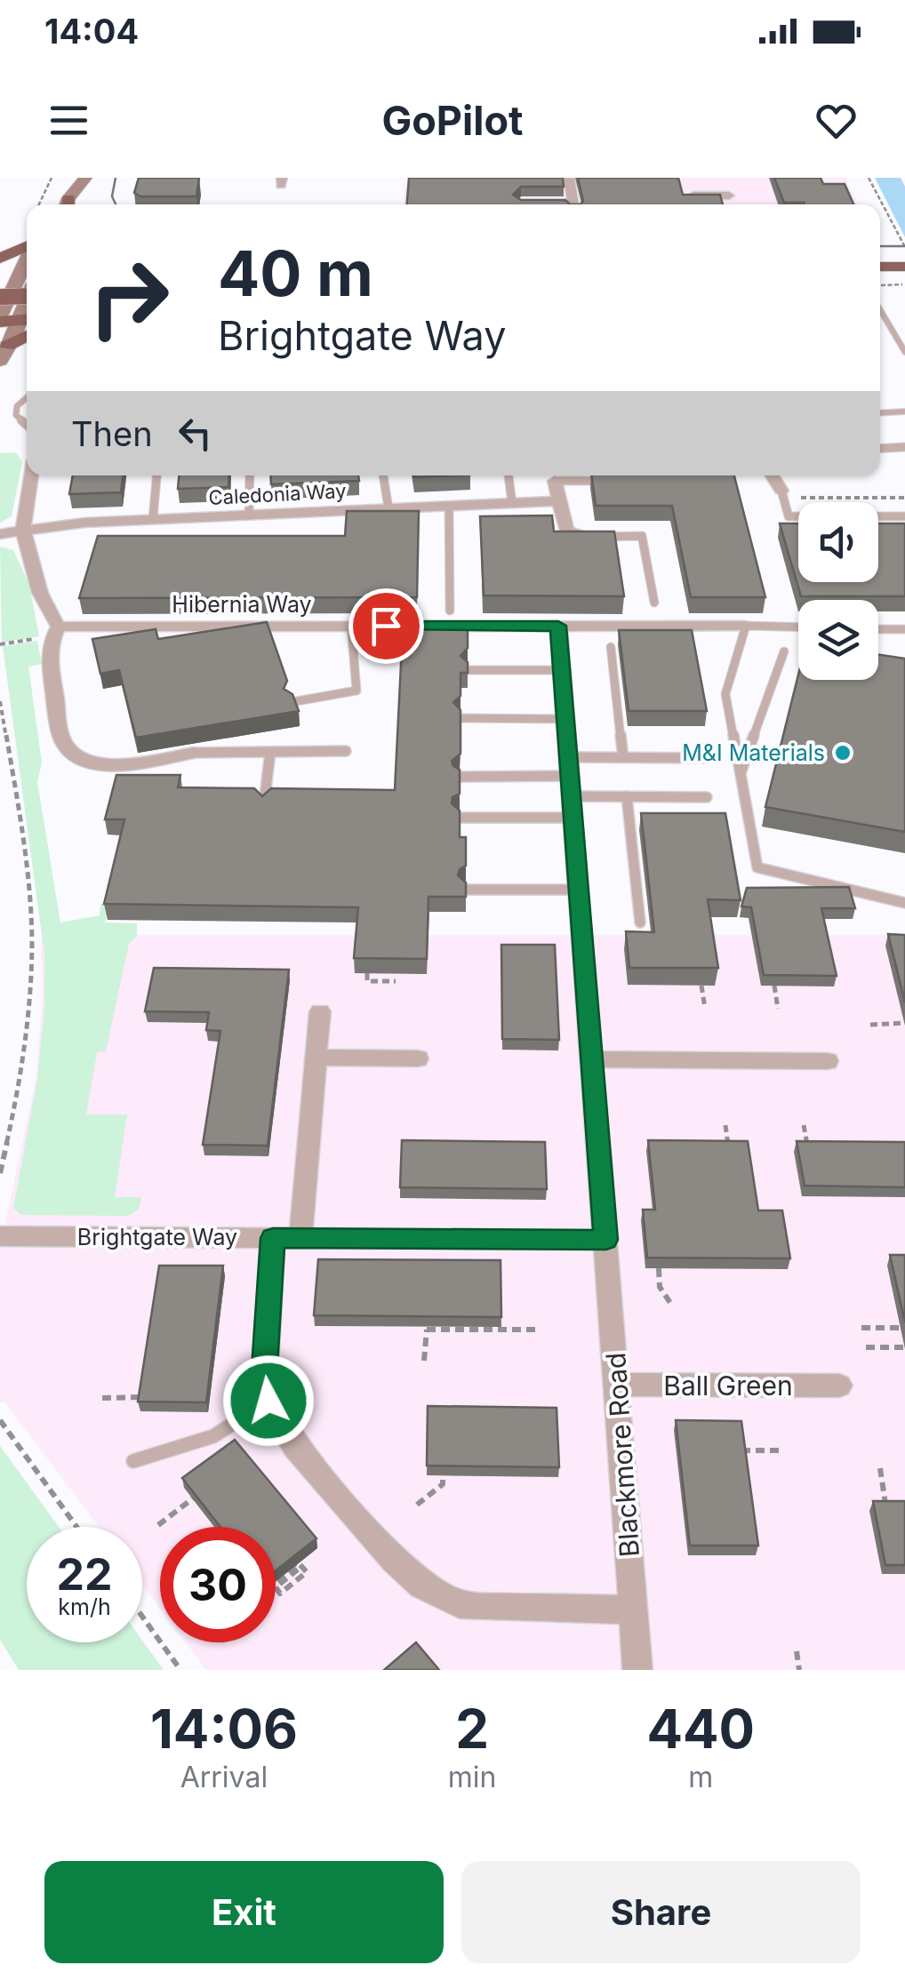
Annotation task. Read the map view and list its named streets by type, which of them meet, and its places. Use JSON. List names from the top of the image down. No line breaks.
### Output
{"streets":{"street":["Caledonia Way","Hibernia Way","Brightgate Way","Ball Green","Blackmore Road"]},"crossings":[["Brightgate Way","Blackmore Road"],["Ball Green","Blackmore Road"]],"places":["M&I Materials"],"page":{"status":"14:04","header":"GoPilot","turn":["40 m","Brightgate Way"],"then":"Then","speed":"22 km/h","limit":"30","eta":["14:06","Arrival","2","min","440","m"],"buttons":["Exit","Share"]}}
